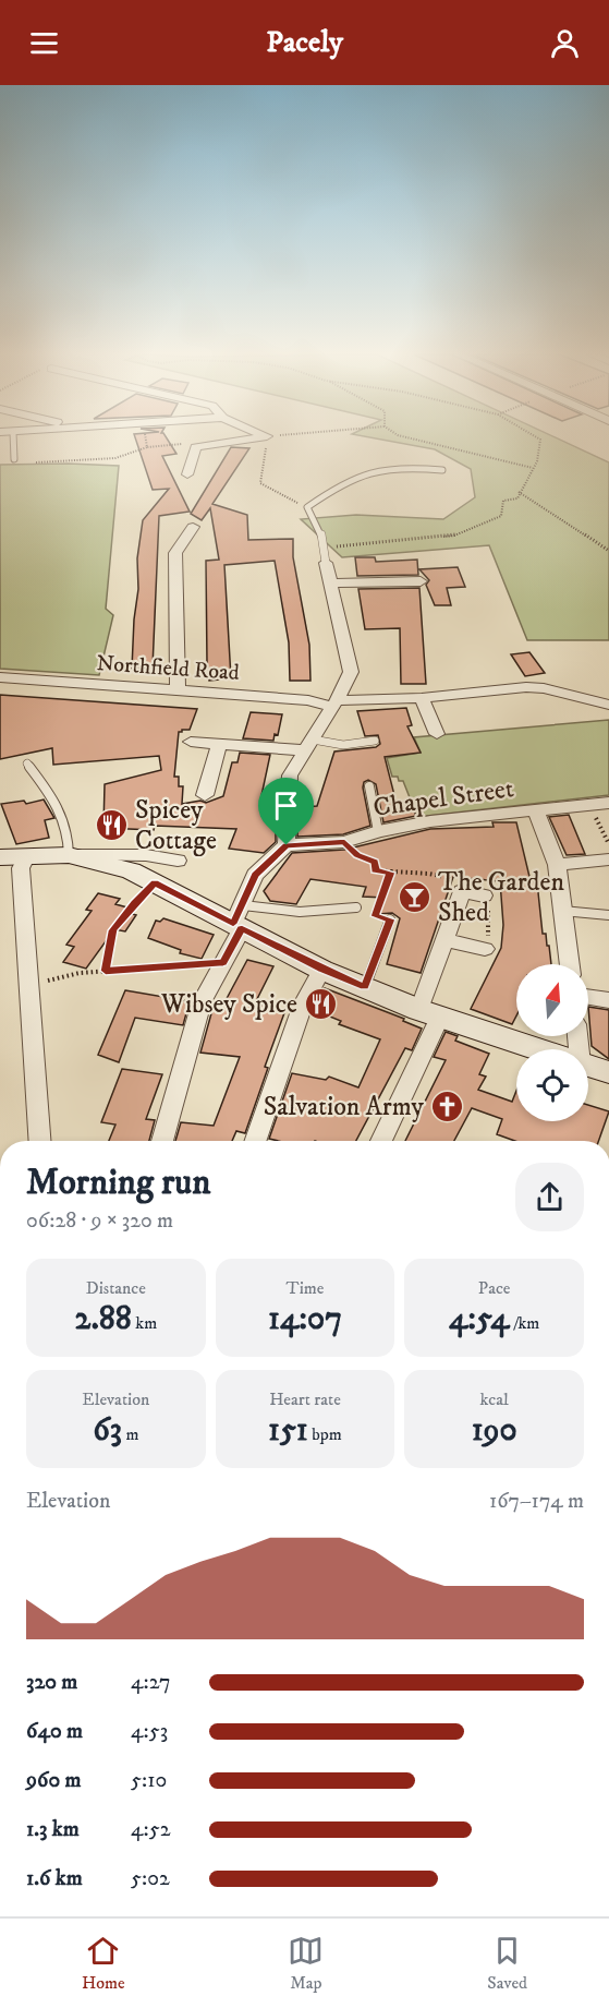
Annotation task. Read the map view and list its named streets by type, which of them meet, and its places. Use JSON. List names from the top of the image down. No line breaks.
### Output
{"streets":{"street":["Northfield Road","Chapel Street"]},"places":{"restaurant":["Spicey Cottage","Wibsey Spice"],"bar":["The Garden Shed"],"church":["Salvation Army"]},"north":"top","page":{"header":"Pacely","heading":["Morning run","06:28 · 9 × 320 m"],"stats":[["Distance","2.88 km"],["Time","14:07"],["Pace","4:54 /km"],["Elevation","63 m"],["Heart rate","151 bpm"],["kcal","190"]],"chart":["Elevation","167–174 m"],"list":[{"name":"320 m","note":"4:27"},{"name":"640 m","note":"4:53"},{"name":"960 m","note":"5:10"},{"name":"1.3 km","note":"4:52"},{"name":"1.6 km","note":"5:02"}],"tabs":["Home","Map","Saved"]}}
